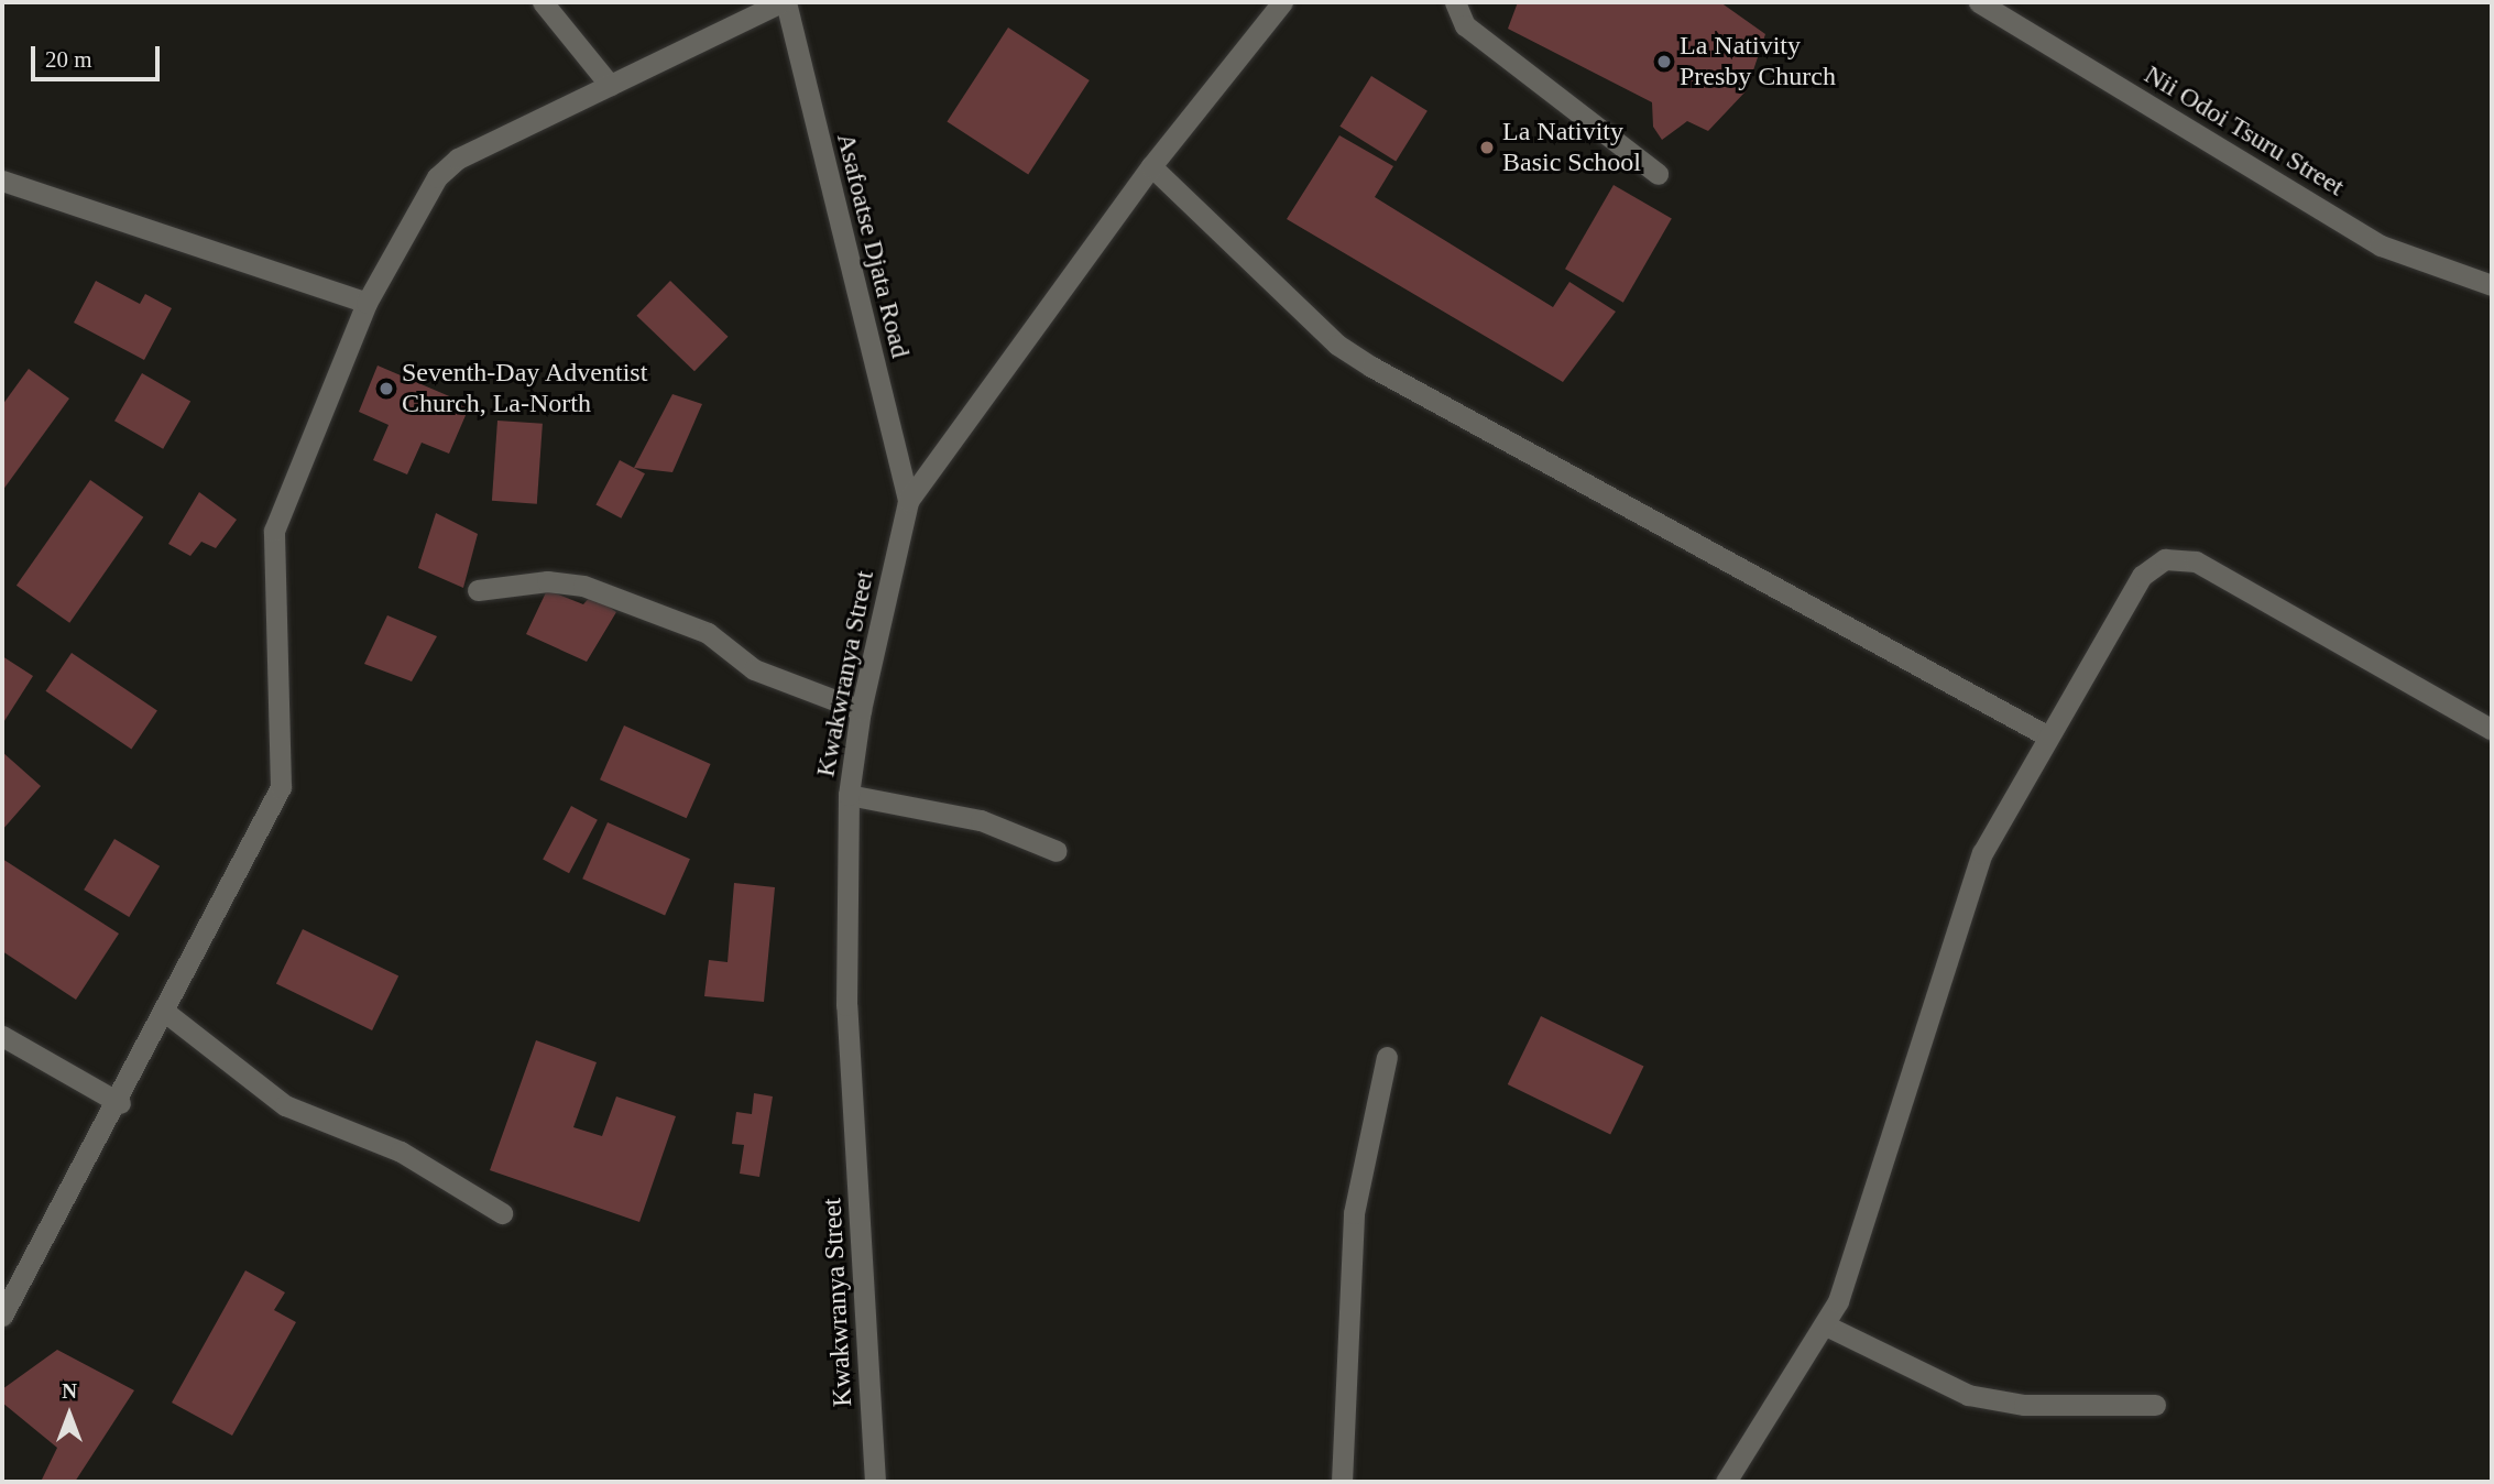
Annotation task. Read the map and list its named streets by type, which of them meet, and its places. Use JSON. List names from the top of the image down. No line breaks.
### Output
{"streets":{"street":["Nii Odoi Tsuru Street","Asafoatse Djata Road","Kwakwranya Street"]},"crossings":[["Asafoatse Djata Road","Kwakwranya Street"]],"places":["La Nativity Presby Church","La Nativity Basic School","Seventh-Day Adventist Church, La-North"],"scale_bar":"20 m","north":"top"}
